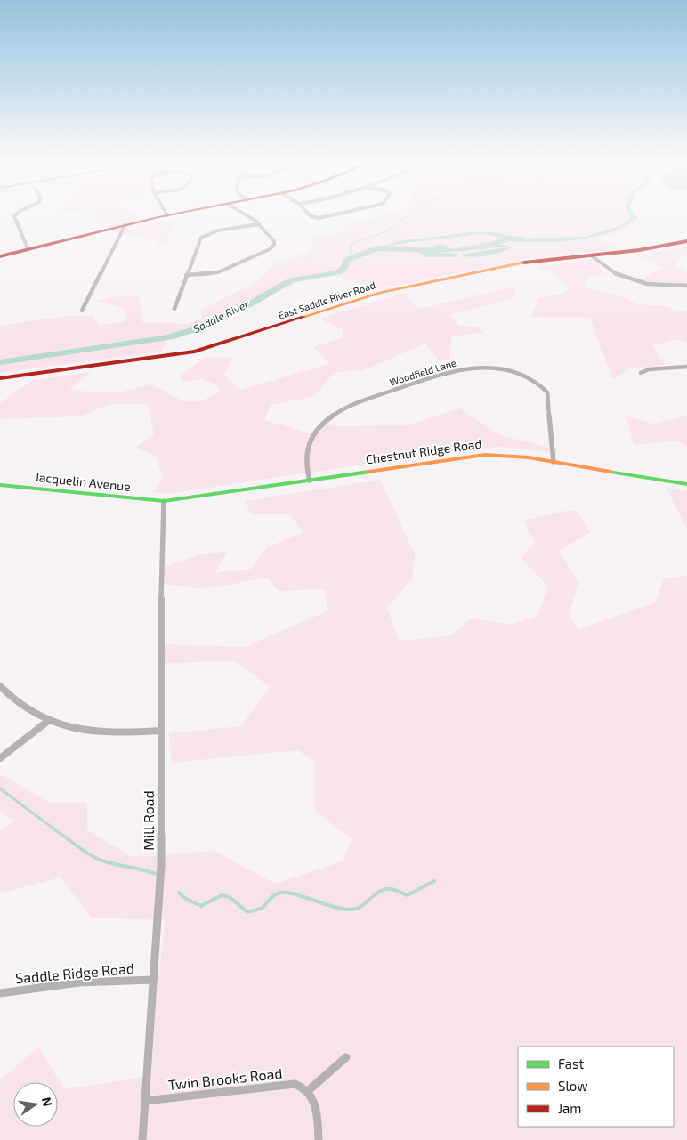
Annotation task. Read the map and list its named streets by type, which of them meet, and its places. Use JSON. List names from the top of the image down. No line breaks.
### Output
{"streets":{"main road":["East Saddle River Road","Chestnut Ridge Road","Jacquelin Avenue"],"street":["Woodfield Lane","Mill Road","Saddle Ridge Road","Twin Brooks Road"]},"crossings":[["Woodfield Lane","Chestnut Ridge Road"],["Chestnut Ridge Road","Jacquelin Avenue"],["Chestnut Ridge Road","Mill Road"],["Jacquelin Avenue","Mill Road"],["Mill Road","Saddle Ridge Road"],["Mill Road","Twin Brooks Road"]],"water":["Saddle River"],"legend":["Fast","Slow","Jam"],"north":"right"}
